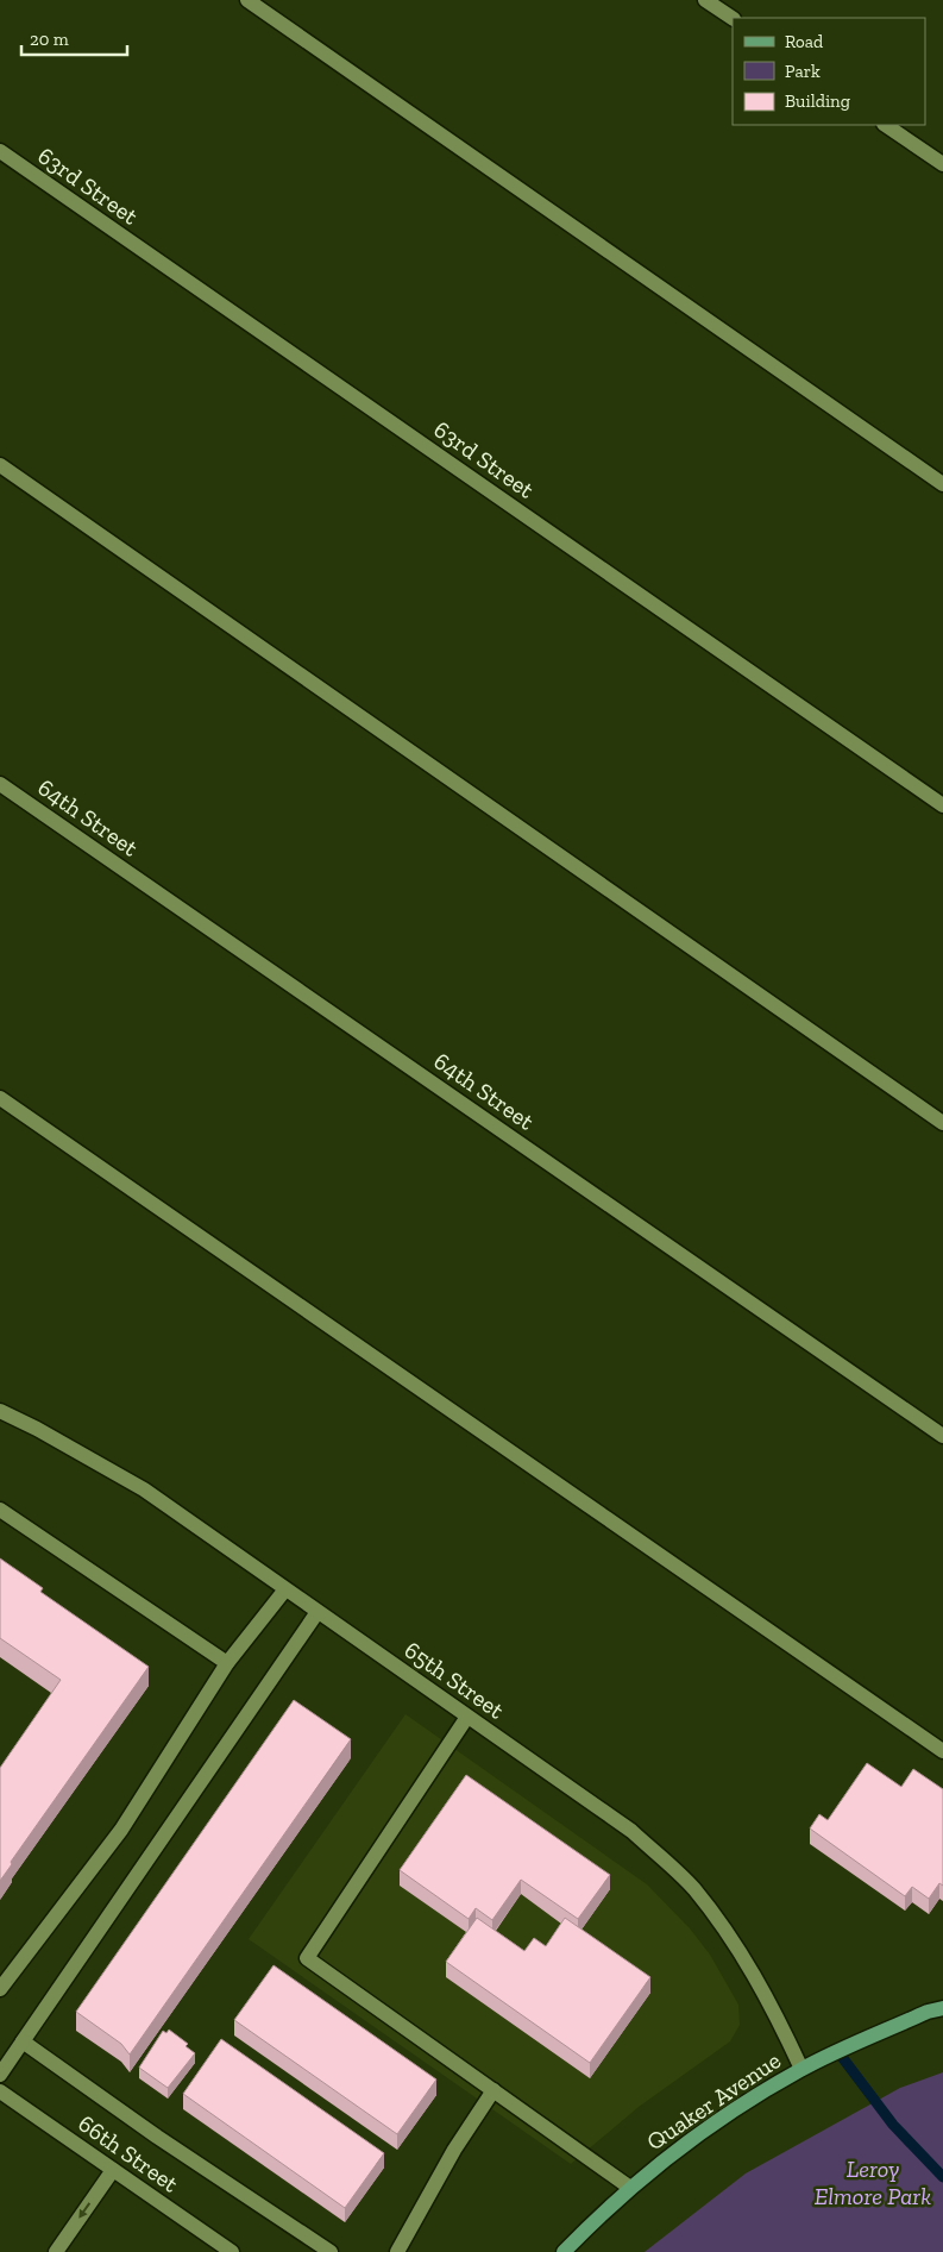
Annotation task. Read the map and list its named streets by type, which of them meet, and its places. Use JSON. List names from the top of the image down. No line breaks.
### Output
{"streets":{"main road":["Quaker Avenue"],"street":["63rd Street","64th Street","65th Street","66th Street"]},"crossings":[["65th Street","Quaker Avenue"]],"parks":["Leroy Elmore Park"],"legend":["Road","Park","Building"],"scale_bar":"20 m"}
